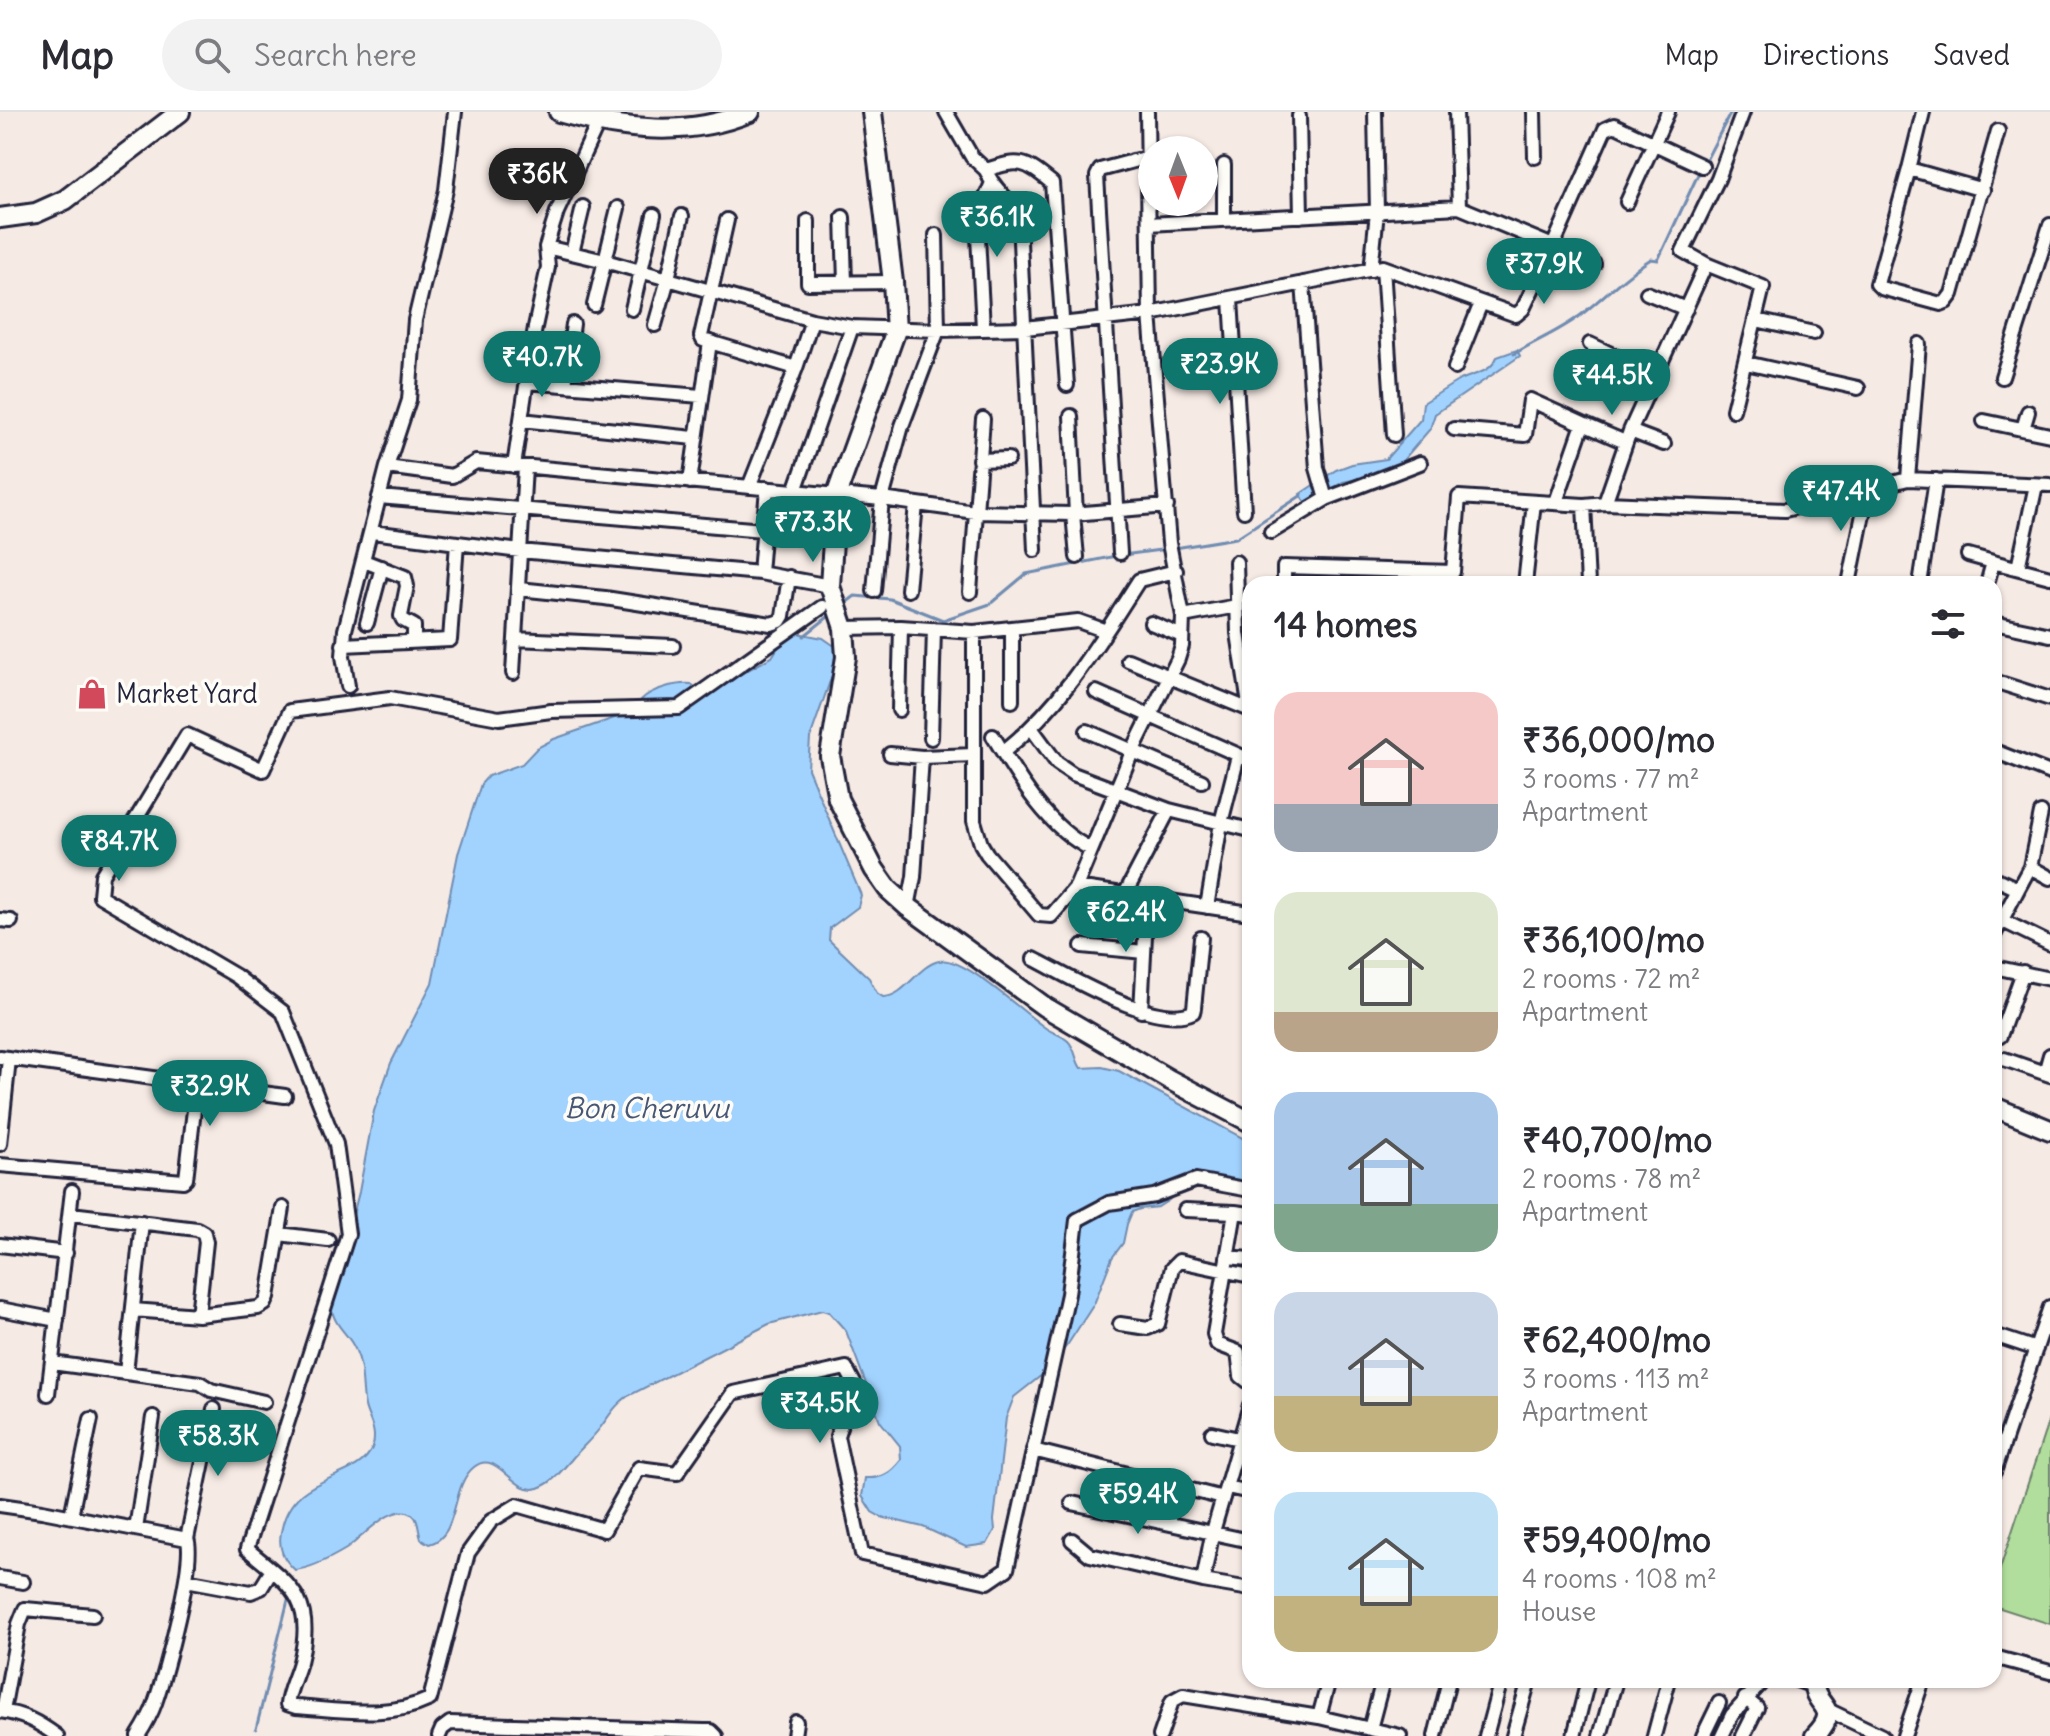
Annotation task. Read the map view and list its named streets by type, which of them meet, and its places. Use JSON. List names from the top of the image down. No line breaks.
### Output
{"water":["Bon Cheruvu"],"places":{"shop":["Market Yard"]},"north":"bottom","page":{"header":"Map","search":"Search here","nav":["Map","Directions","Saved"],"price":["₹36K","₹36.1K","₹37.9K","₹40.7K","₹23.9K","₹44.5K","₹47.4K","₹73.3K","₹84.7K","₹62.4K","₹32.9K","₹34.5K","₹58.3K","₹59.4K"],"heading":"14 homes","list":[{"name":"₹36,000/mo","note":"3 rooms · 77 m² · Apartment"},{"name":"₹36,100/mo","note":"2 rooms · 72 m² · Apartment"},{"name":"₹40,700/mo","note":"2 rooms · 78 m² · Apartment"},{"name":"₹62,400/mo","note":"3 rooms · 113 m² · Apartment"},{"name":"₹59,400/mo","note":"4 rooms · 108 m² · House"}]}}
